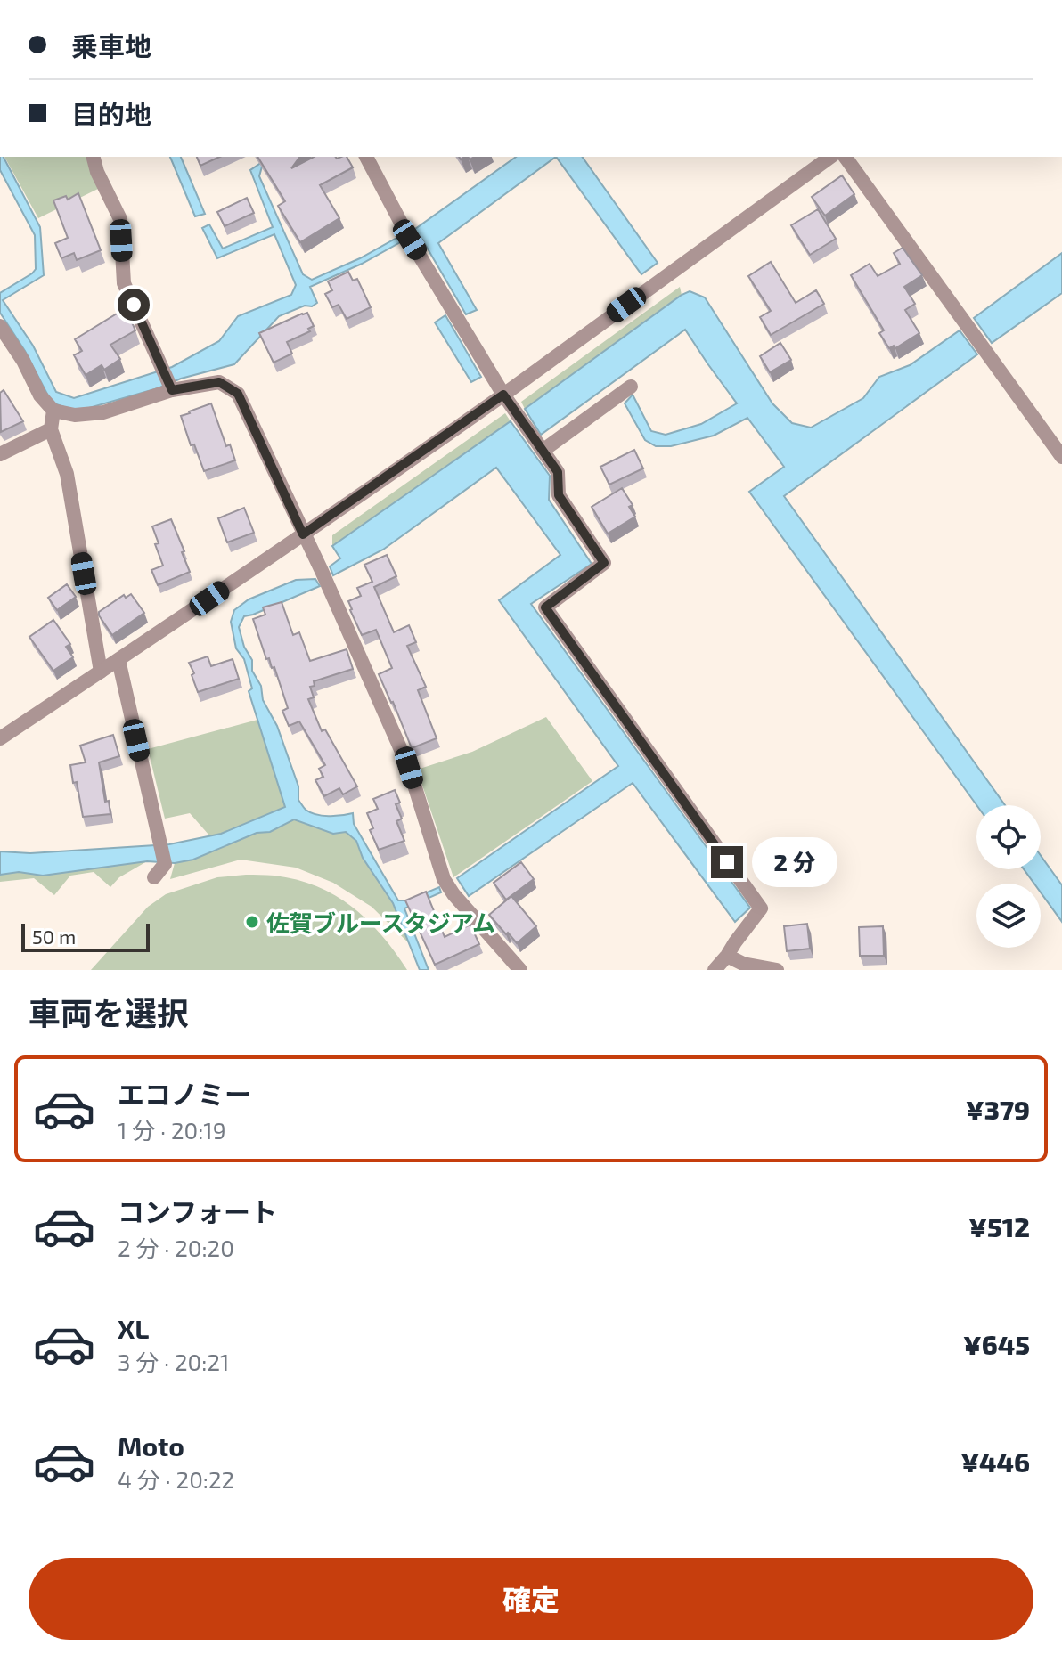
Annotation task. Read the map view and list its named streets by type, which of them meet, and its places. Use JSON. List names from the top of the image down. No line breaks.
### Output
{"places":["佐賀ブルースタジアム"],"scale_bar":"50 m","page":{"banner":["乗車地","目的地"],"bubble":"2 分","scale":"50 m","heading":"車両を選択","list":[{"name":"エコノミー","note":"1 分 · 20:19","value":"¥379"},{"name":"コンフォート","note":"2 分 · 20:20","value":"¥512"},{"name":"XL","note":"3 分 · 20:21","value":"¥645"},{"name":"Moto","note":"4 分 · 20:22","value":"¥446"}],"buttons":"確定"}}
